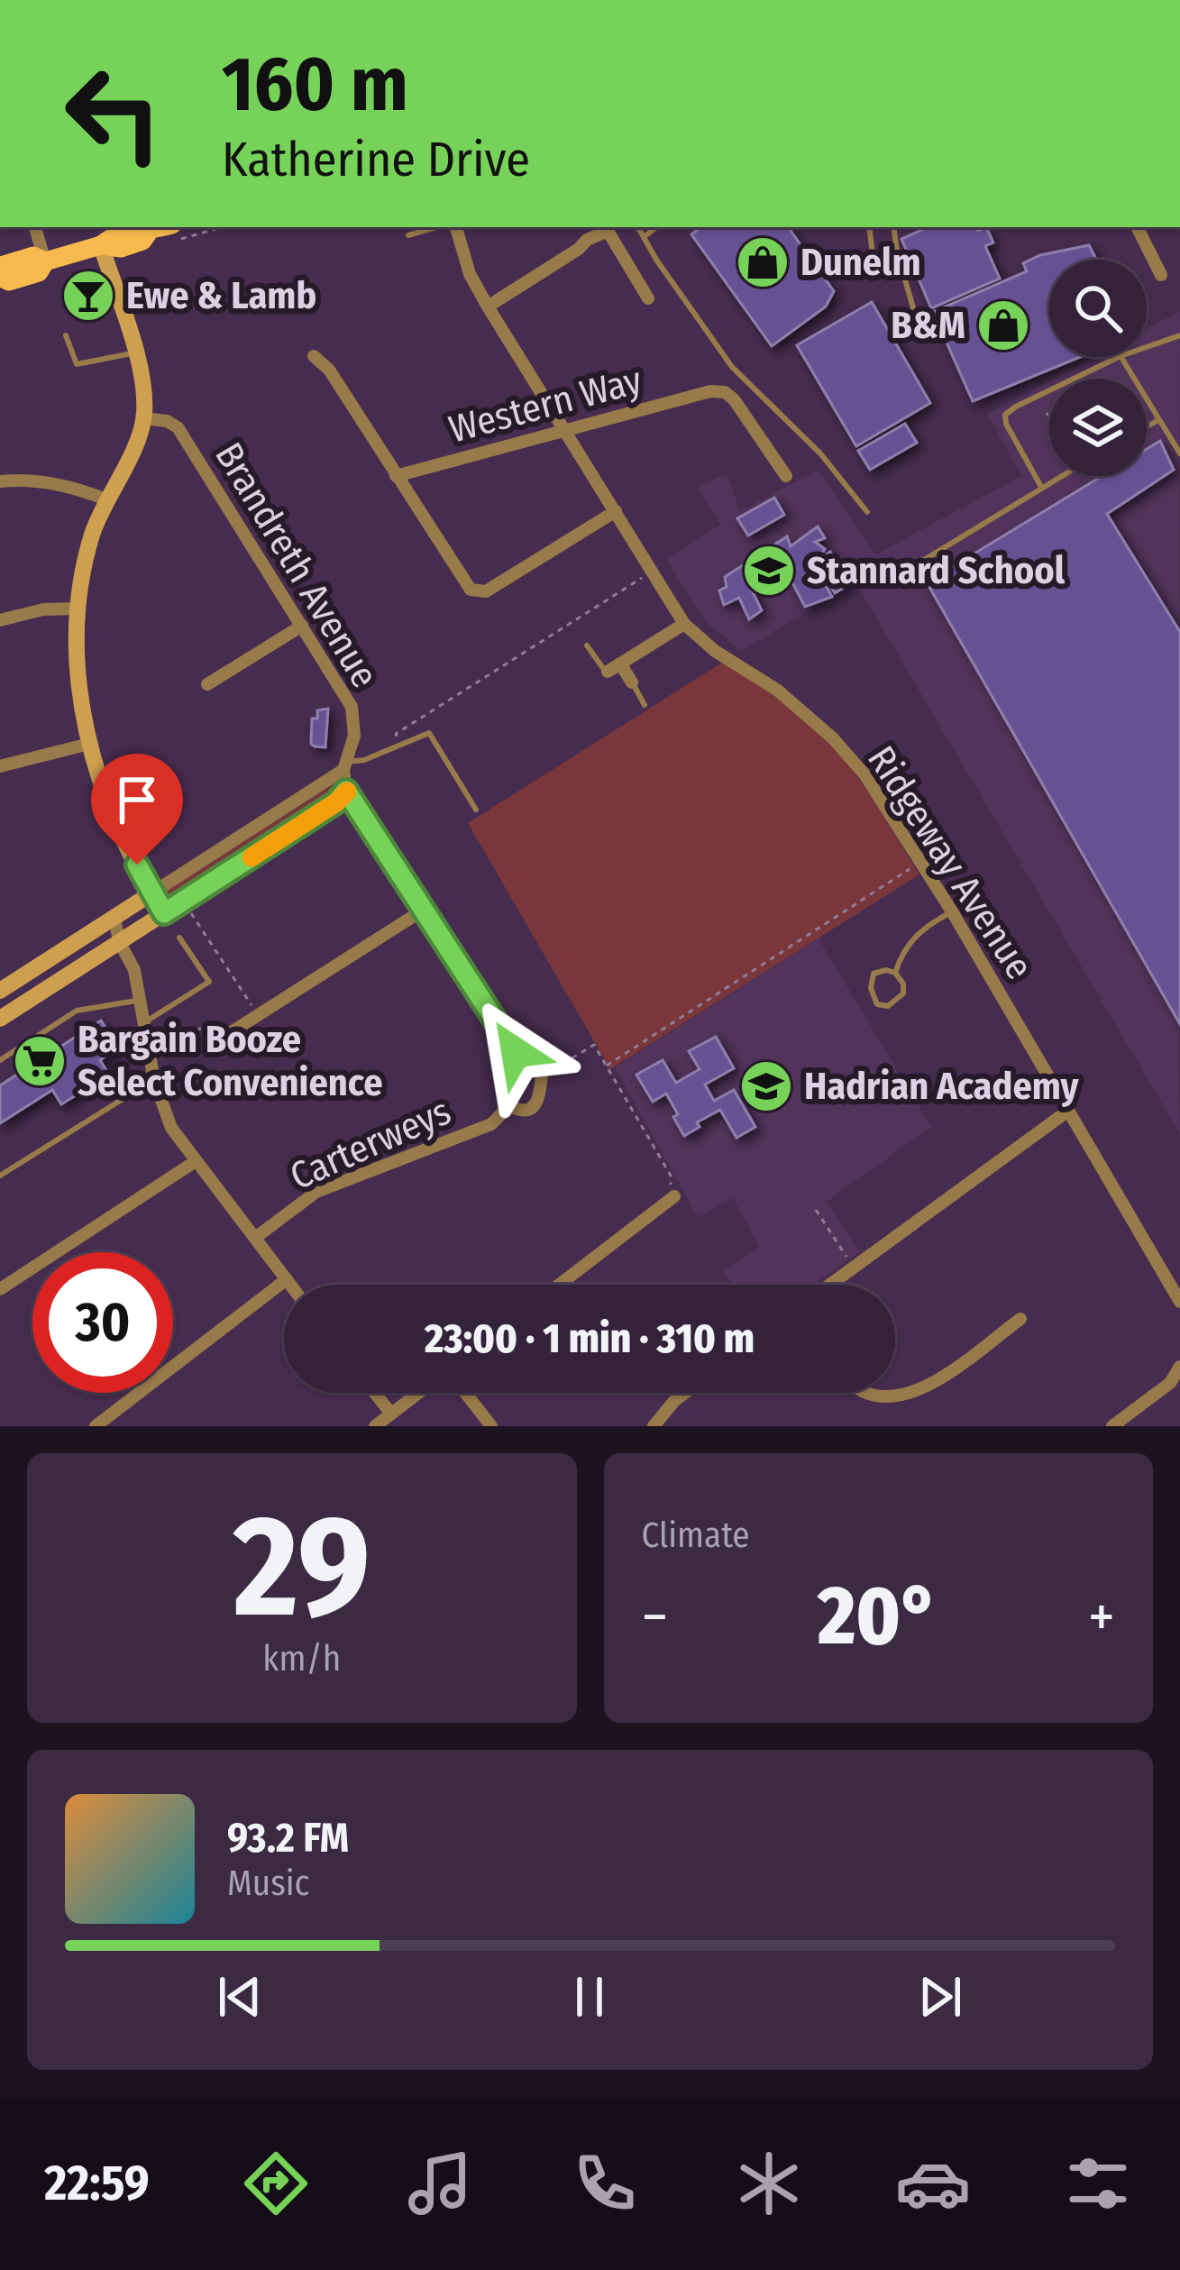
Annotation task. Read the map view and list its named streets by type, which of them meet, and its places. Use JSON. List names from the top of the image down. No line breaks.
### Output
{"streets":{"street":["Western Way","Brandreth Avenue","Ridgeway Avenue","Carterweys"]},"crossings":[["Western Way","Ridgeway Avenue"]],"places":{"shop":["Dunelm","B&M"],"bar":["Ewe & Lamb"],"school or university":["Stannard School","Hadrian Academy"],"supermarket":["Bargain Booze Select Convenience"]},"page":{"turn":["160 m","Katherine Drive"],"limit":"30","trip":"23:00 · 1 min · 310 m","tile":[["29","km/h"],"Climate"],"heat":["−","20°","+"],"song":["93.2 FM","Music"],"tabs":"22:59"}}
